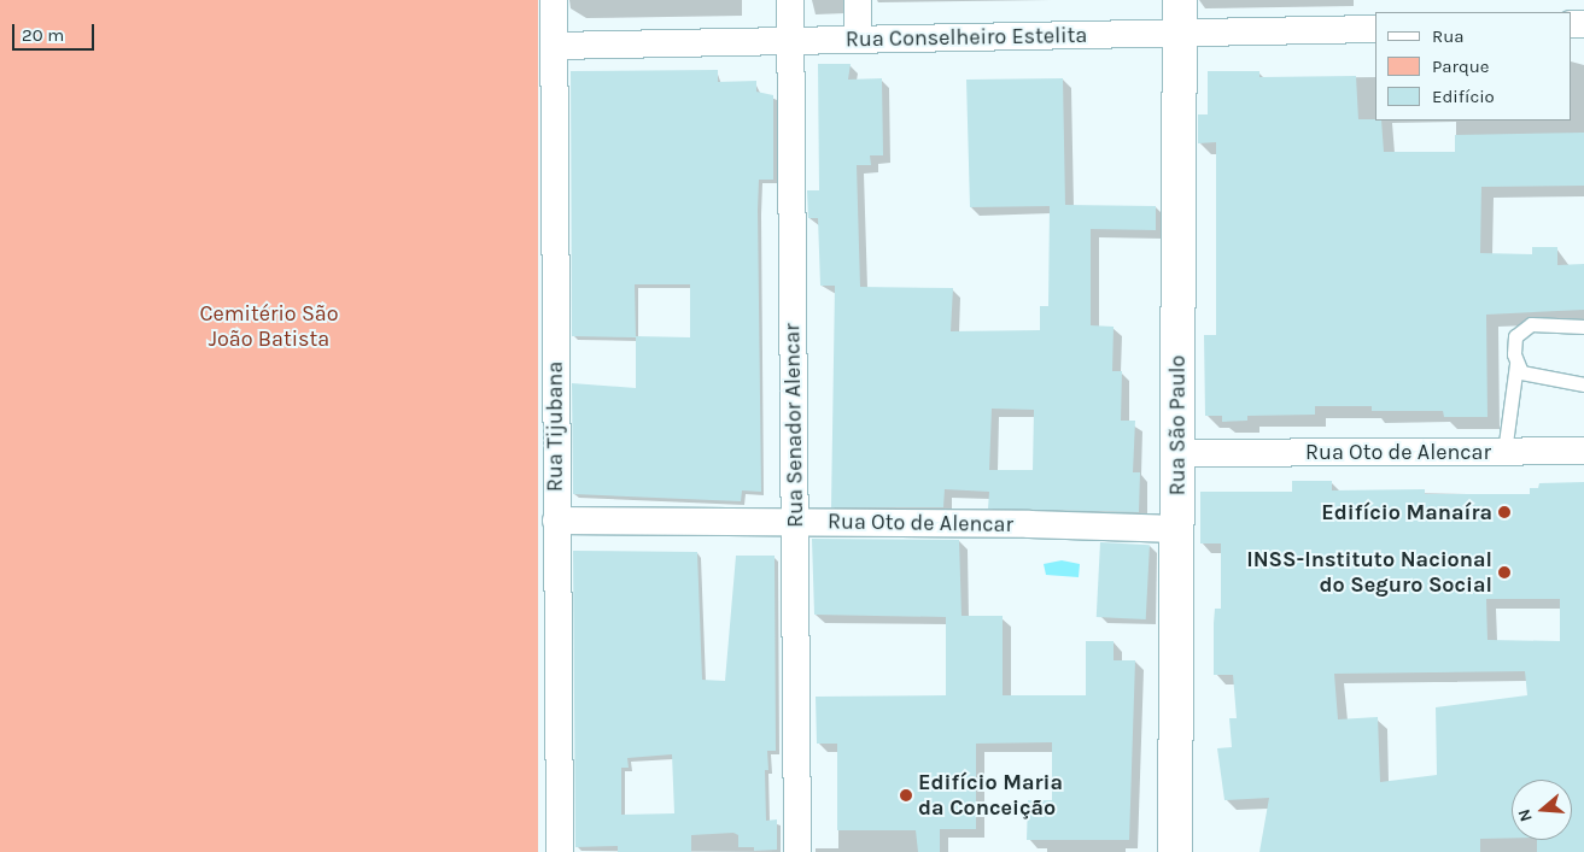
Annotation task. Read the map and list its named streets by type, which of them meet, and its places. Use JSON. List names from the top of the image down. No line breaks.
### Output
{"streets":{"main road":["Rua São Paulo"],"street":["Rua Conselheiro Estelita","Rua Senador Alencar","Rua Tijubana","Rua Oto de Alencar"]},"crossings":[["Rua Conselheiro Estelita","Rua Senador Alencar"],["Rua Conselheiro Estelita","Rua São Paulo"],["Rua Conselheiro Estelita","Rua Tijubana"],["Rua Senador Alencar","Rua Oto de Alencar"],["Rua São Paulo","Rua Oto de Alencar"],["Rua Tijubana","Rua Oto de Alencar"]],"parks":["Cemitério São João Batista"],"places":["Edifício Manaíra","INSS-Instituto Nacional do Seguro Social","Edifício Maria da Conceição"],"legend":["Rua","Parque","Edifício"],"scale_bar":"20 m","north":"left"}
